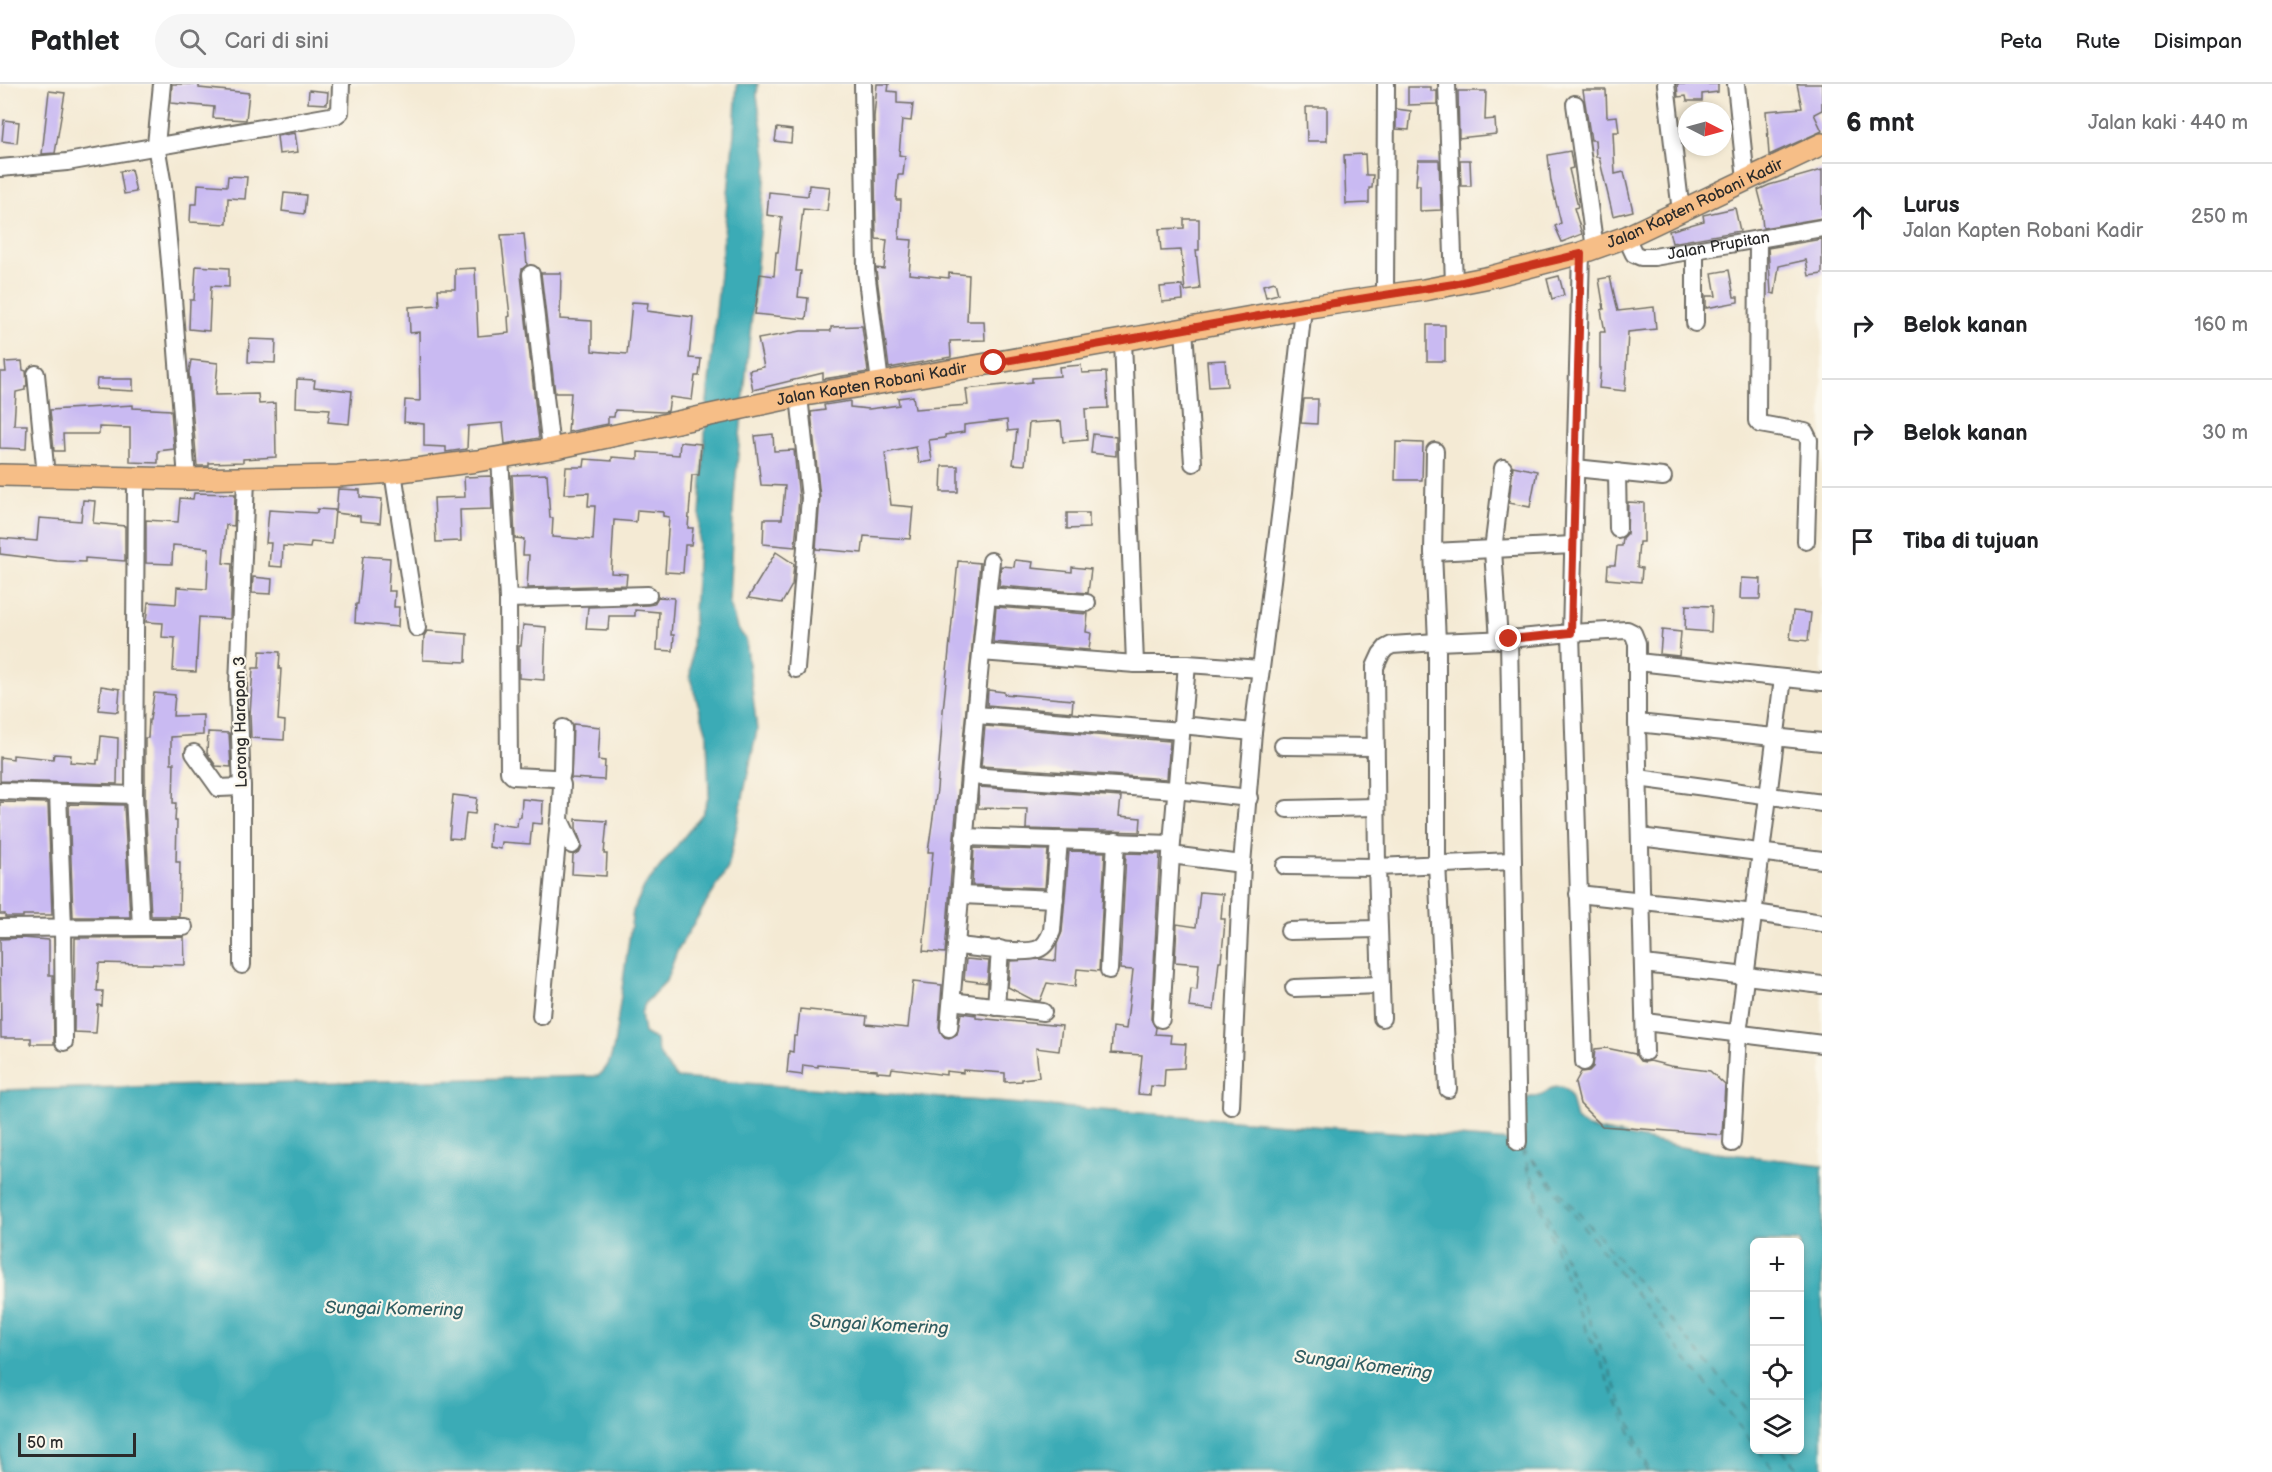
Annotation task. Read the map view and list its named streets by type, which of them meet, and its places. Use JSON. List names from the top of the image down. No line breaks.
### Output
{"streets":{"main road":["Jalan Kapten Robani Kadir"],"street":["Jalan Prupitan","Lorong Harapan 3"]},"crossings":[["Jalan Kapten Robani Kadir","Jalan Prupitan"],["Jalan Kapten Robani Kadir","Lorong Harapan 3"]],"water":["Sungai Komering"],"scale_bar":"50 m","north":"right","page":{"header":"Pathlet","search":"Cari di sini","nav":["Peta","Rute","Disimpan"],"heading":["6 mnt","Jalan kaki · 440 m"],"list":[["Lurus","Jalan Kapten Robani Kadir","250 m"],["Belok kanan","160 m"],["Belok kanan","30 m"],"Tiba di tujuan"],"map_buttons":["+","−"],"scale":"50 m"}}
